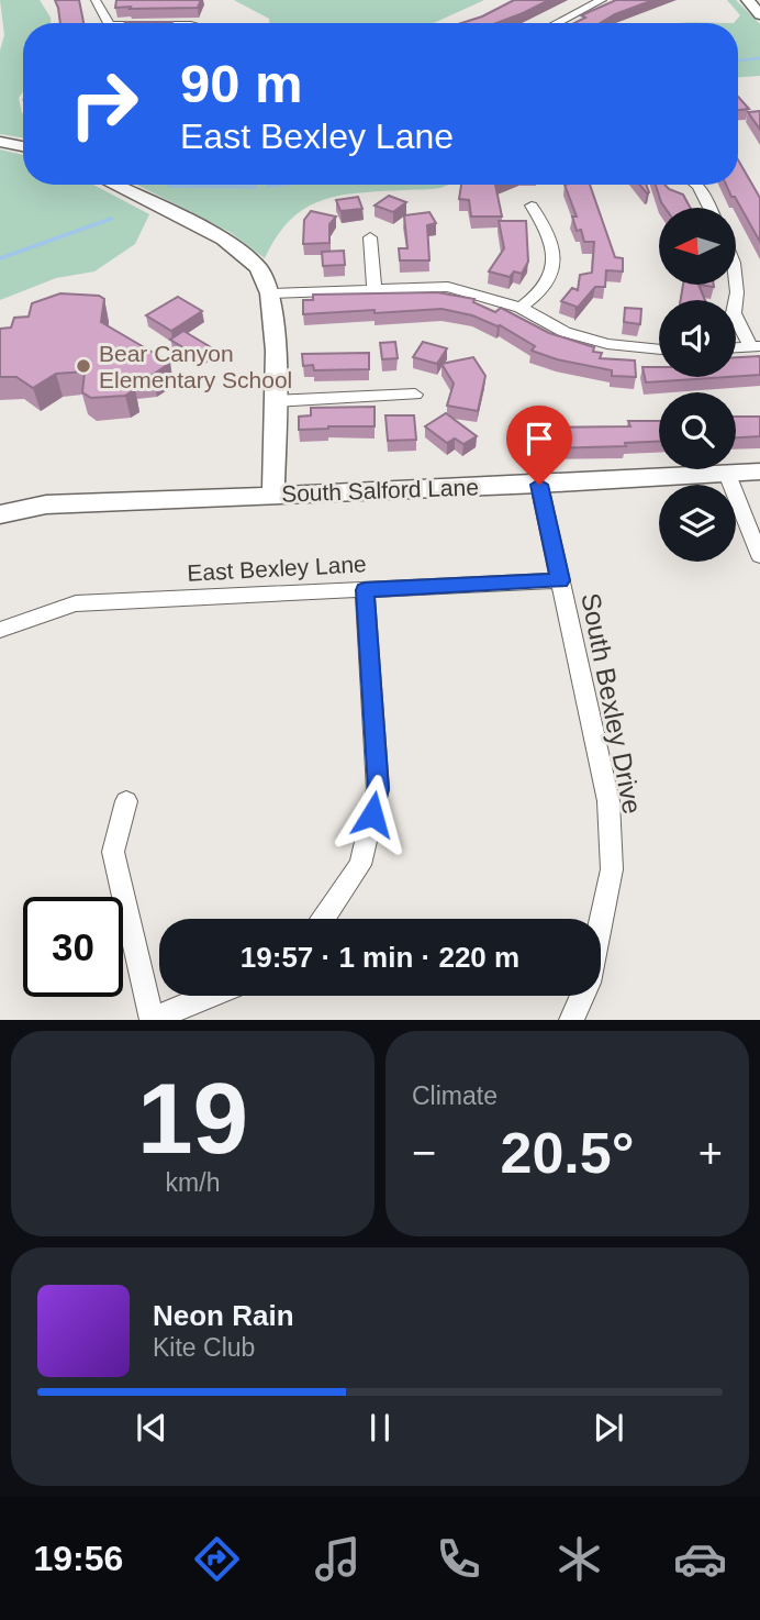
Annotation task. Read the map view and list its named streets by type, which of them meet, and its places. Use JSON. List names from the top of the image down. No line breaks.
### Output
{"streets":{"street":["South Salford Lane","East Bexley Lane","South Bexley Drive"]},"crossings":[["South Salford Lane","South Bexley Drive"],["East Bexley Lane","South Bexley Drive"]],"places":["Bear Canyon Elementary School"],"north":"left","page":{"turn":["90 m","East Bexley Lane"],"limit":"30","trip":"19:57 · 1 min · 220 m","tile":[["19","km/h"],"Climate"],"heat":["−","20.5°","+"],"song":["Neon Rain","Kite Club"],"tabs":"19:56"}}
